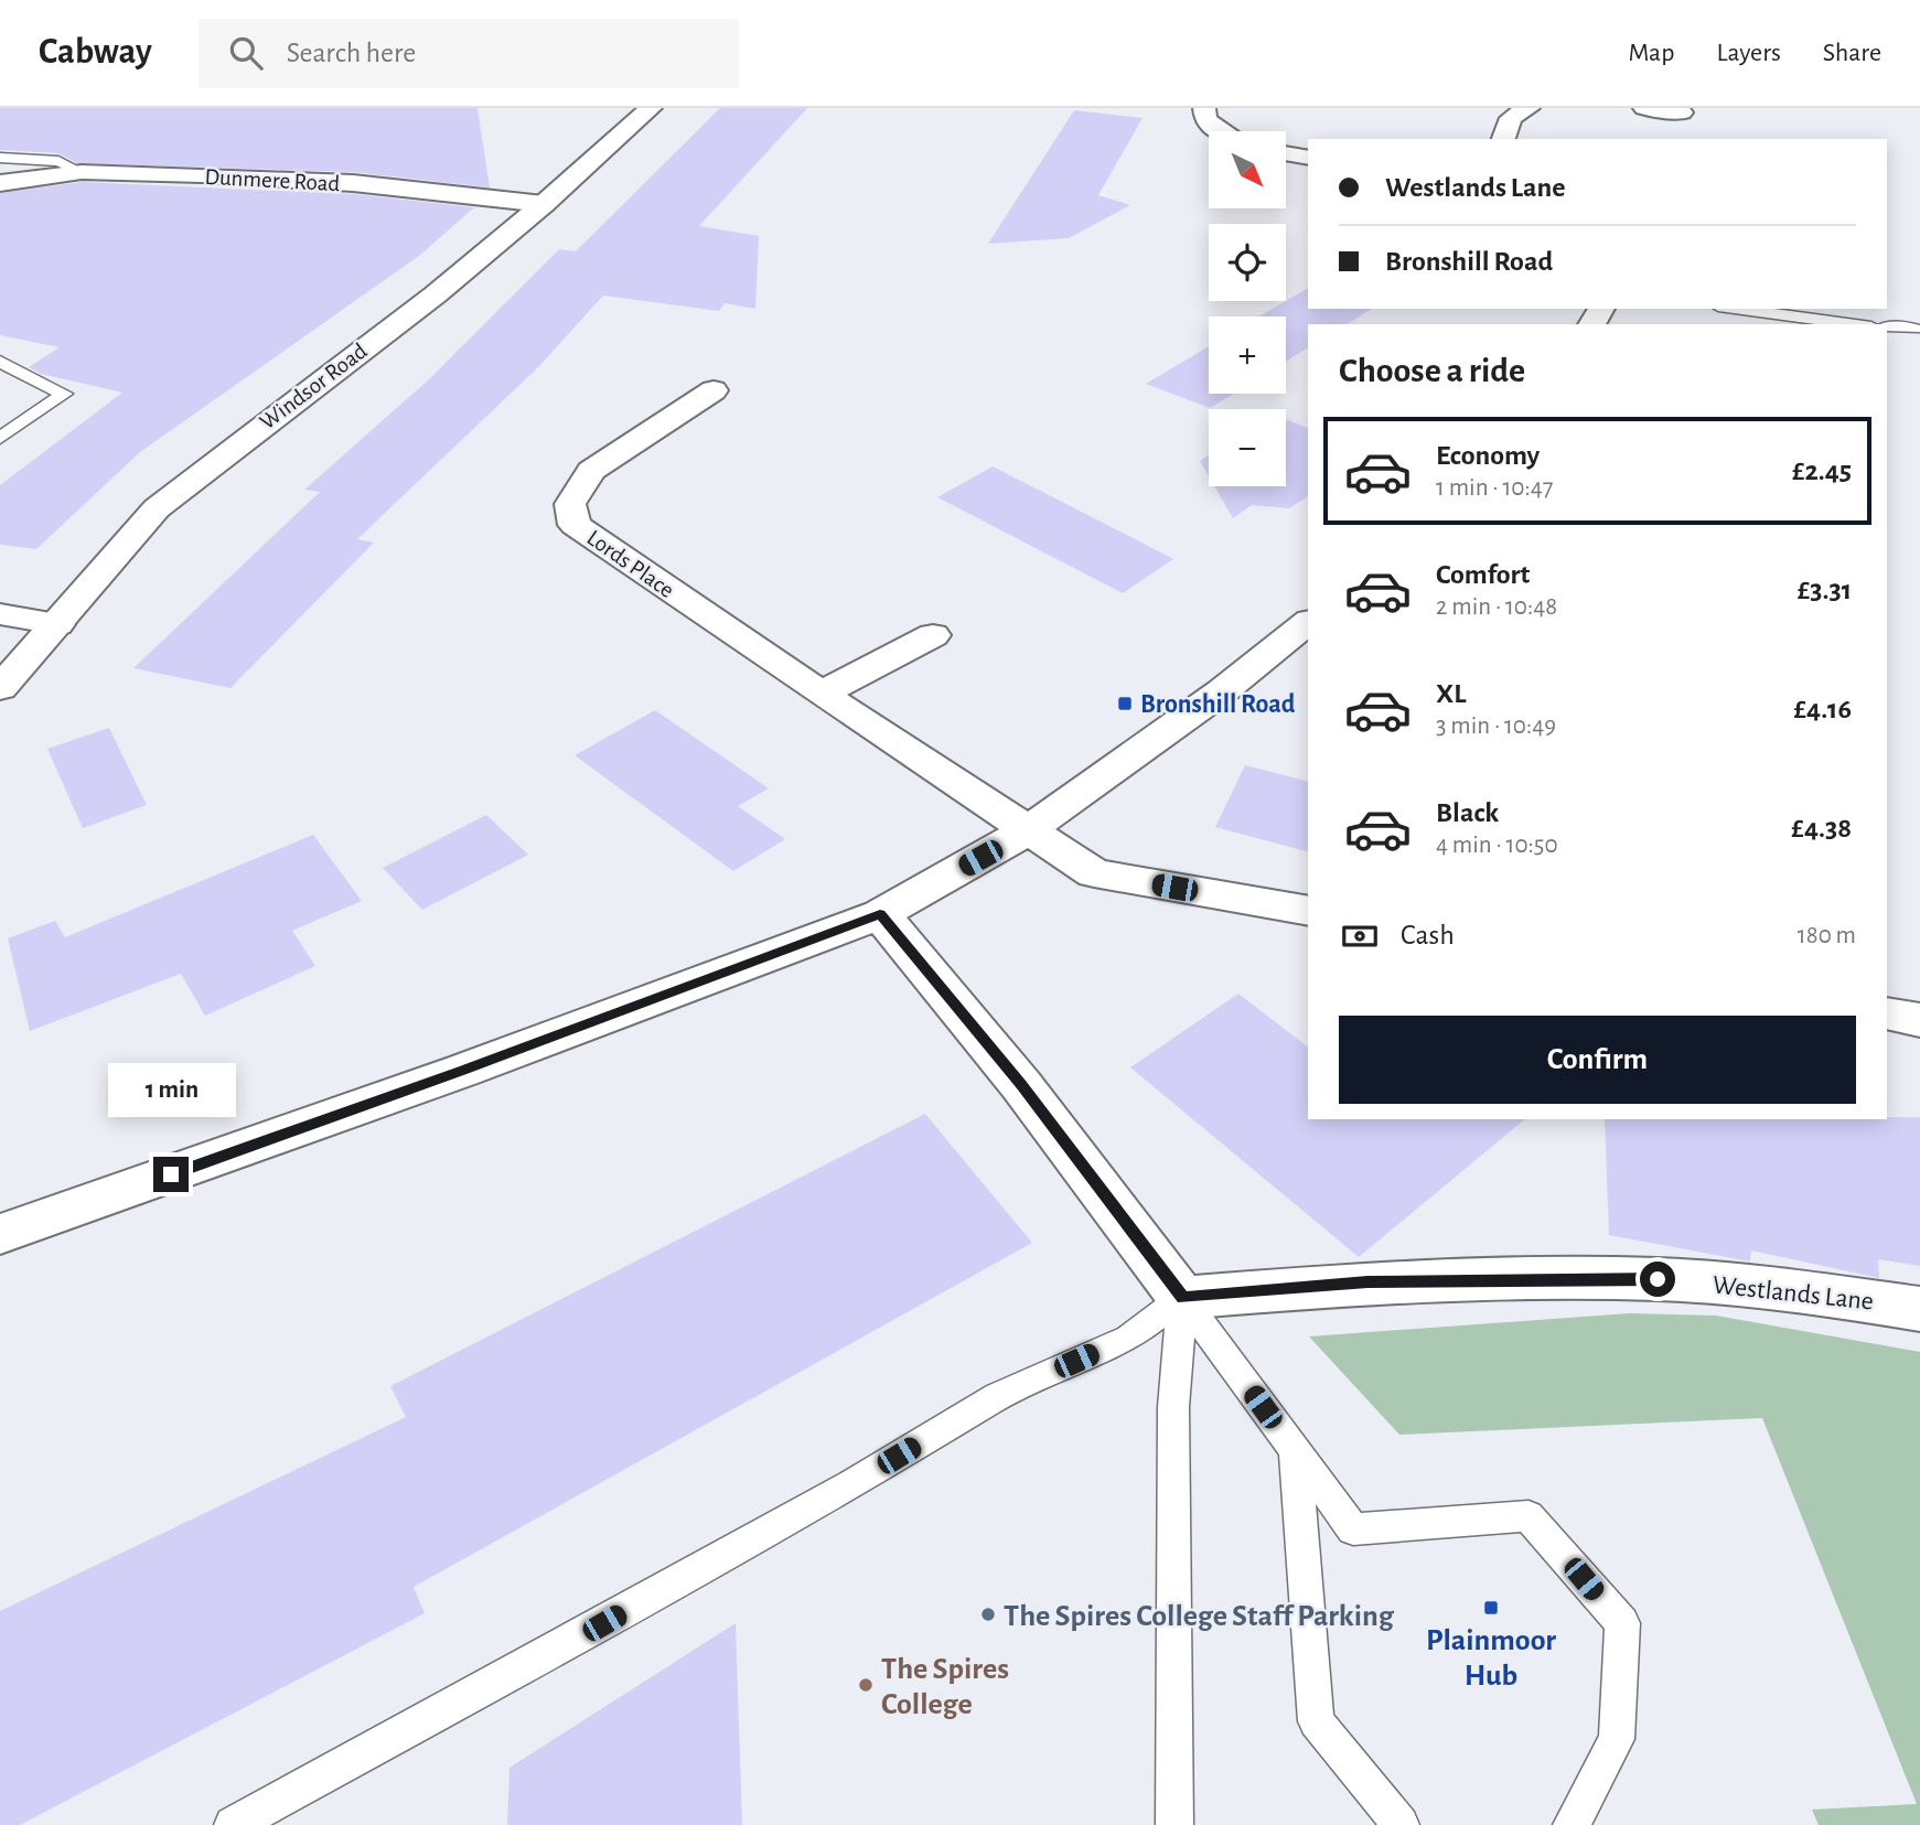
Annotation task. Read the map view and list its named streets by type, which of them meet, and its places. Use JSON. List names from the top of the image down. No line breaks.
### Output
{"streets":{"street":["Dunmere Road","Windsor Road","Lords Place","Westlands Lane"]},"crossings":[["Dunmere Road","Windsor Road"]],"places":{"transit":["Bronshill Road","Plainmoor Hub"],"other":["The Spires College Staff Parking","The Spires College"]},"north":"bottom right","page":{"header":"Cabway","search":"Search here","nav":["Map","Layers","Share"],"map_buttons":["+","−"],"banner":["Westlands Lane","Bronshill Road"],"heading":"Choose a ride","list":[{"name":"Economy","note":"1 min · 10:47","value":"£2.45"},{"name":"Comfort","note":"2 min · 10:48","value":"£3.31"},{"name":"XL","note":"3 min · 10:49","value":"£4.16"},{"name":"Black","note":"4 min · 10:50","value":"£4.38"}],"pay":["Cash","180 m"],"buttons":"Confirm","bubble":"1 min"}}
